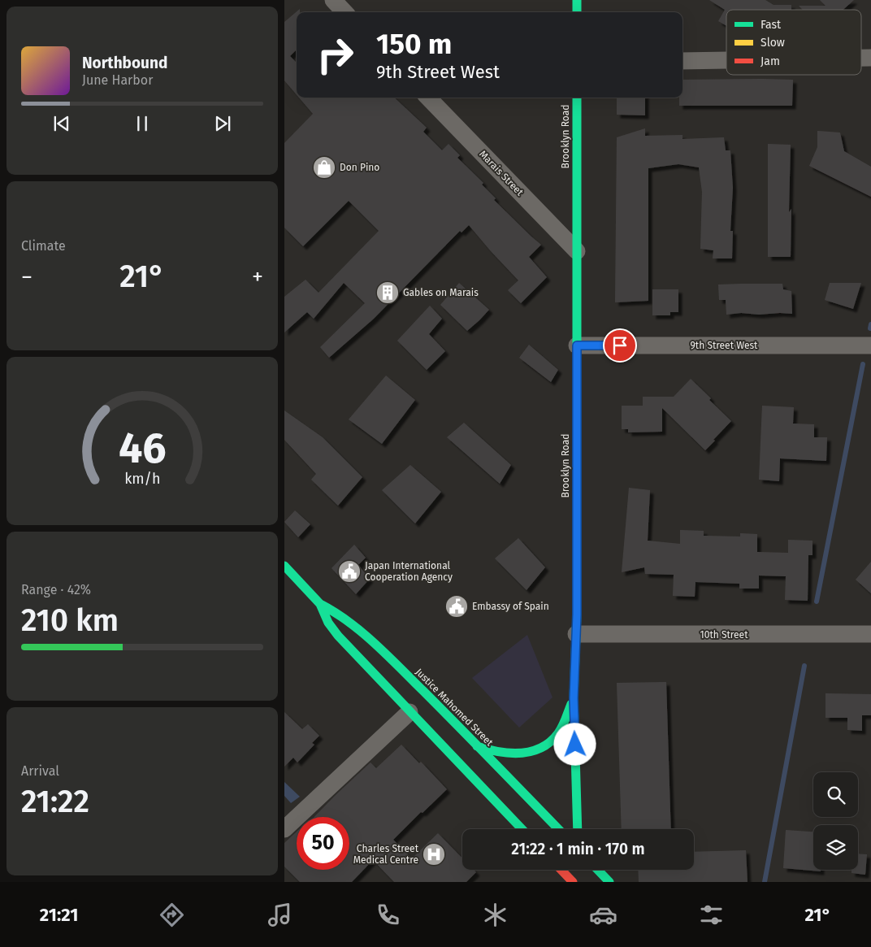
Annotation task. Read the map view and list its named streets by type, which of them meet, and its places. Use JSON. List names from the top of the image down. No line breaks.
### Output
{"streets":{"main road":["Brooklyn Road","Justice Mahomed Street"],"street":["Marais Street","9th Street West","10th Street"]},"crossings":[["Brooklyn Road","Marais Street"],["Brooklyn Road","9th Street West"],["Brooklyn Road","10th Street"]],"places":{"shop":["Don Pino"],"building":["Gables on Marais"],"public building":["Japan International Cooperation Agency","Embassy of Spain"],"hospital":["Charles Street Medical Centre"]},"legend":["Fast","Slow","Jam"],"page":{"turn":["150 m","9th Street West"],"song":["Northbound","June Harbor"],"tile":["Climate",["Range · 42%","210 km"],["Arrival","21:22"]],"heat":["−","21°","+"],"limit":"50","trip":"21:22 · 1 min · 170 m","tabs":["21:21","21°"],"gauge":["46","km/h"]}}
